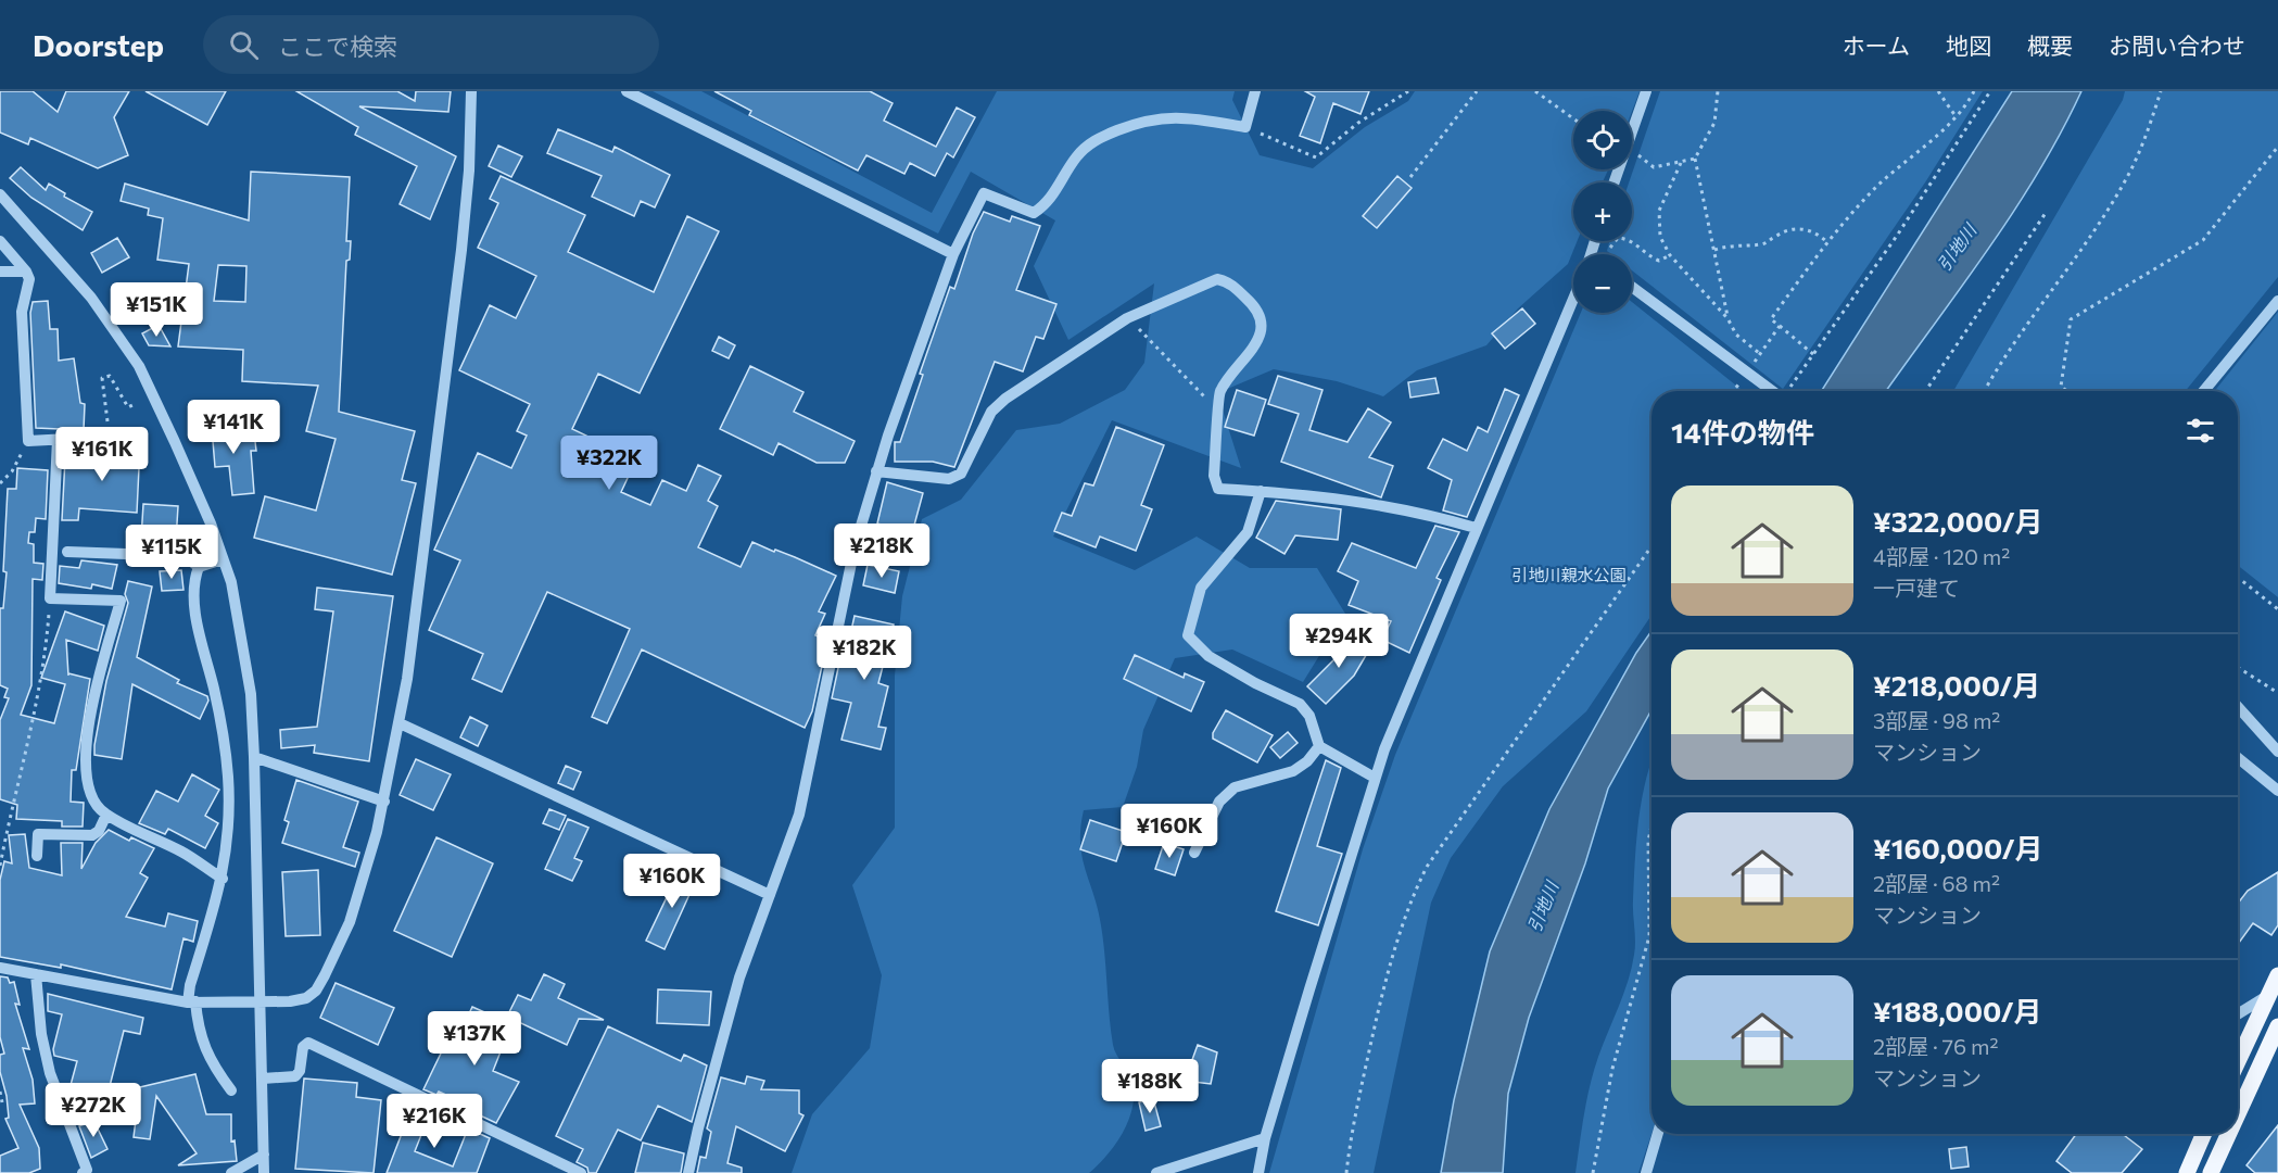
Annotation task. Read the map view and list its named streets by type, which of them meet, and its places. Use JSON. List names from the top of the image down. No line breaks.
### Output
{"water":["引地川"],"parks":["引地川親水公園"],"page":{"header":"Doorstep","search":"ここで検索","nav":["ホーム","地図","概要","お問い合わせ"],"map_buttons":["+","−"],"price":["¥151K","¥141K","¥161K","¥322K","¥218K","¥115K","¥294K","¥182K","¥160K","¥160K","¥137K","¥188K","¥272K","¥216K"],"heading":"14件の物件","list":[{"name":"¥322,000/月","note":"4部屋 · 120 m² · 一戸建て"},{"name":"¥218,000/月","note":"3部屋 · 98 m² · マンション"},{"name":"¥160,000/月","note":"2部屋 · 68 m² · マンション"},{"name":"¥188,000/月","note":"2部屋 · 76 m² · マンション"}]}}
